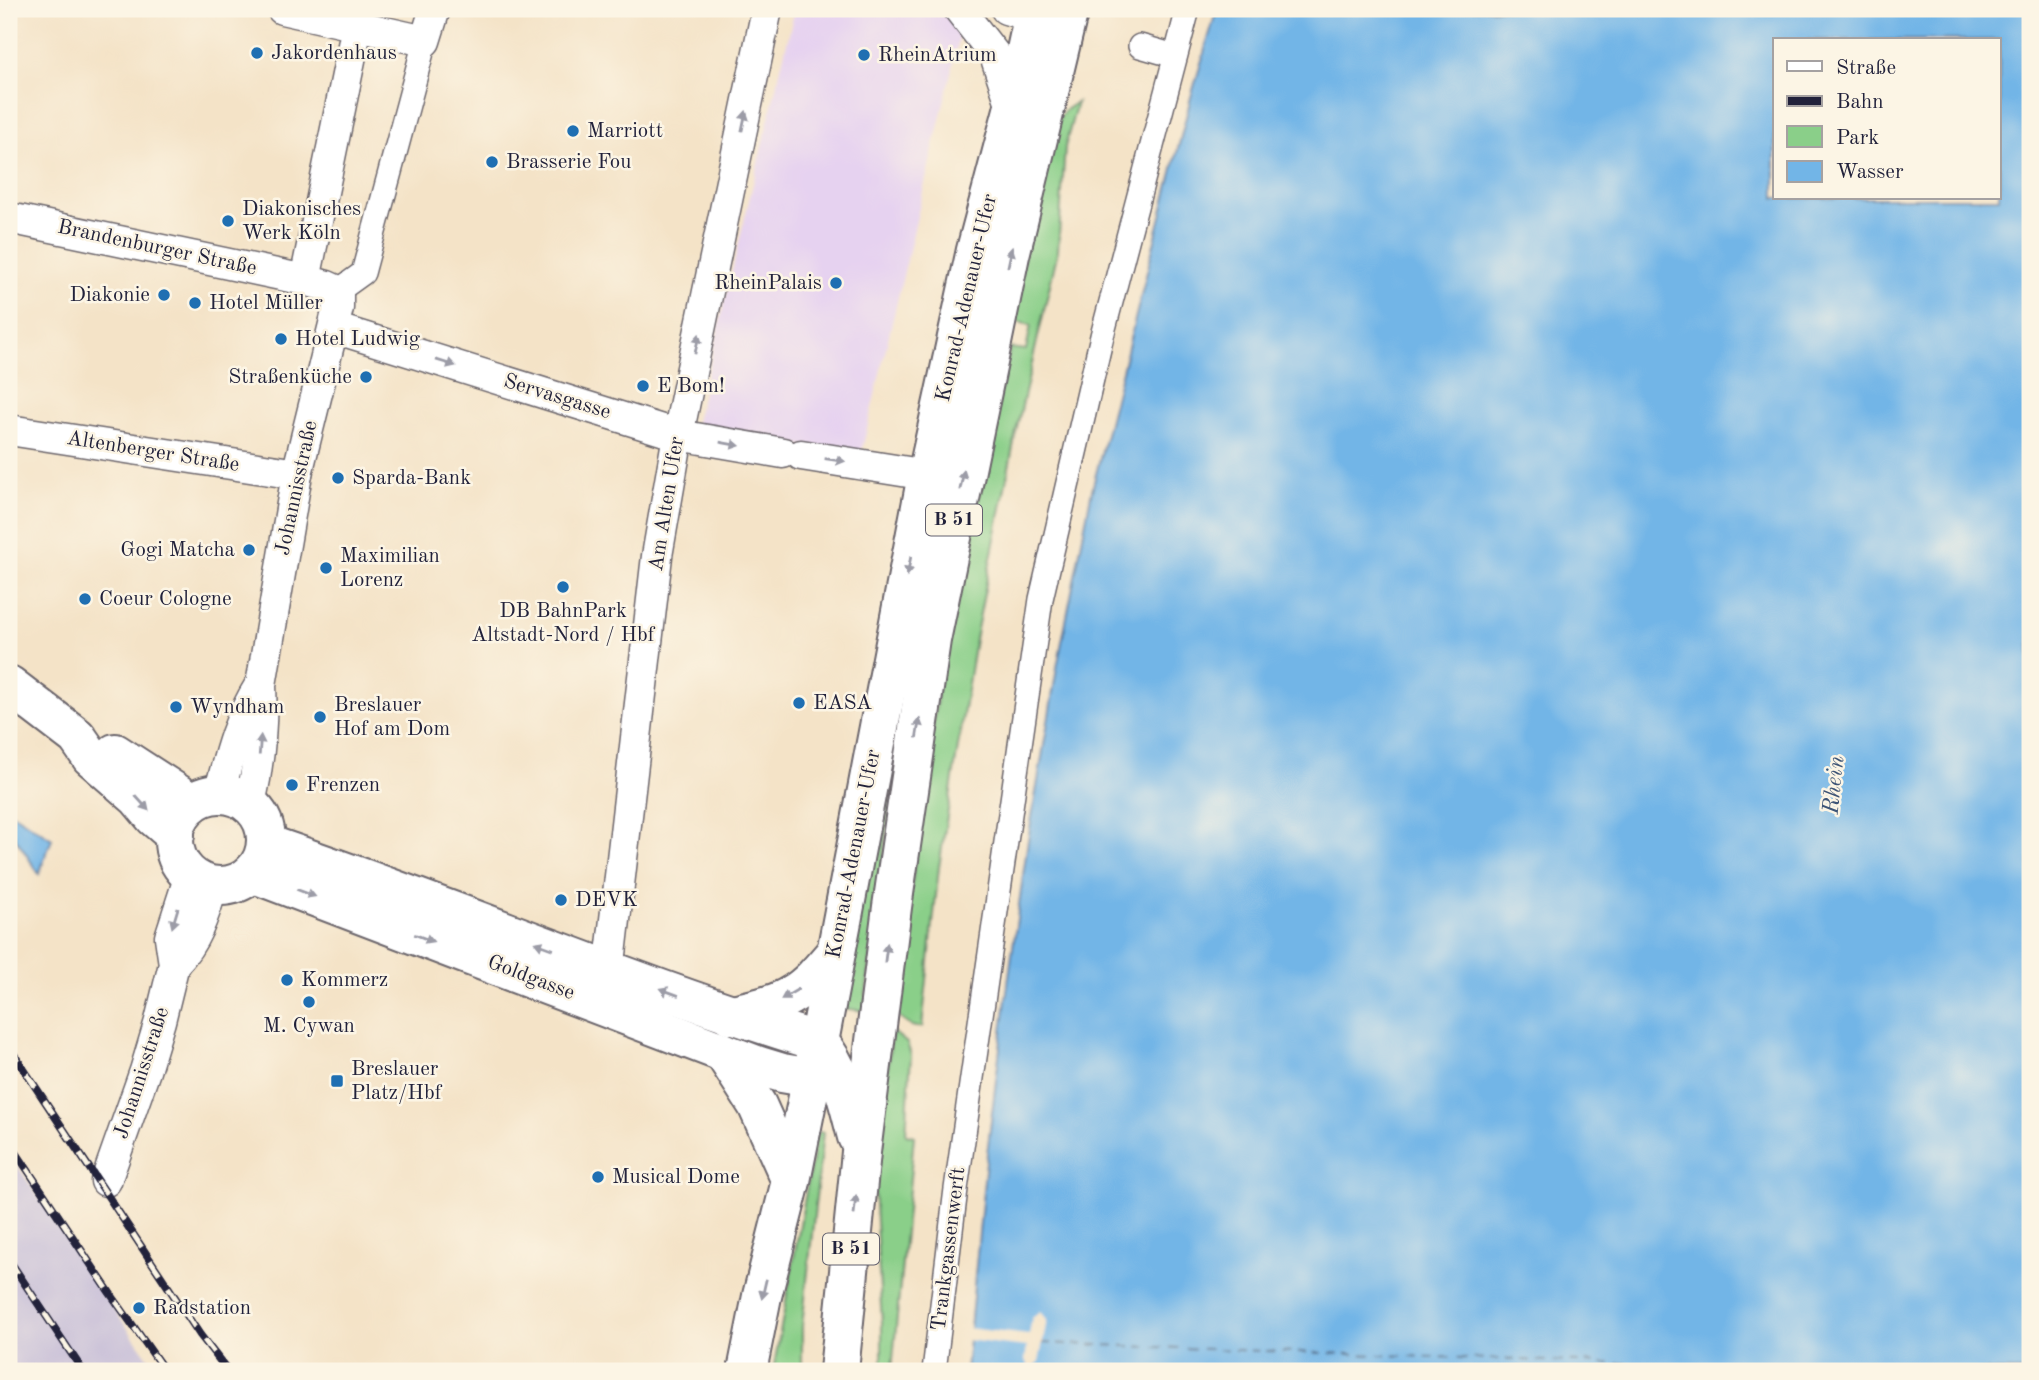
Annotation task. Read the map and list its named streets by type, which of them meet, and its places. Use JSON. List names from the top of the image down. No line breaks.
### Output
{"streets":{"main road":["Konrad-Adenauer-Ufer","B 51","Goldgasse"],"street":["Brandenburger Straße","Servasgasse","Altenberger Straße","Johannisstraße","Am Alten Ufer","Trankgassenwerft"]},"crossings":[["Konrad-Adenauer-Ufer","Servasgasse"],["Konrad-Adenauer-Ufer","Goldgasse"],["Servasgasse","Johannisstraße"],["Servasgasse","Am Alten Ufer"],["Altenberger Straße","Johannisstraße"],["Johannisstraße","Goldgasse"],["Am Alten Ufer","Goldgasse"]],"one_way":["Servasgasse","Am Alten Ufer"],"water":["Rhein"],"places":{"other":["Jakordenhaus","RheinAtrium","Marriott","Brasserie Fou","Diakonisches Werk Köln","RheinPalais","Diakonie","Hotel Müller","Hotel Ludwig","Straßenküche","E Bom!","Sparda-Bank","Gogi Matcha","Maximilian Lorenz","DB BahnPark Altstadt-Nord / Hbf","Coeur Cologne","EASA","Wyndham","Breslauer Hof am Dom","Frenzen","DEVK","Kommerz","M. Cywan","Musical Dome","Radstation"],"transit":["Breslauer Platz/Hbf"]},"legend":["Straße","Bahn","Park","Wasser"]}
